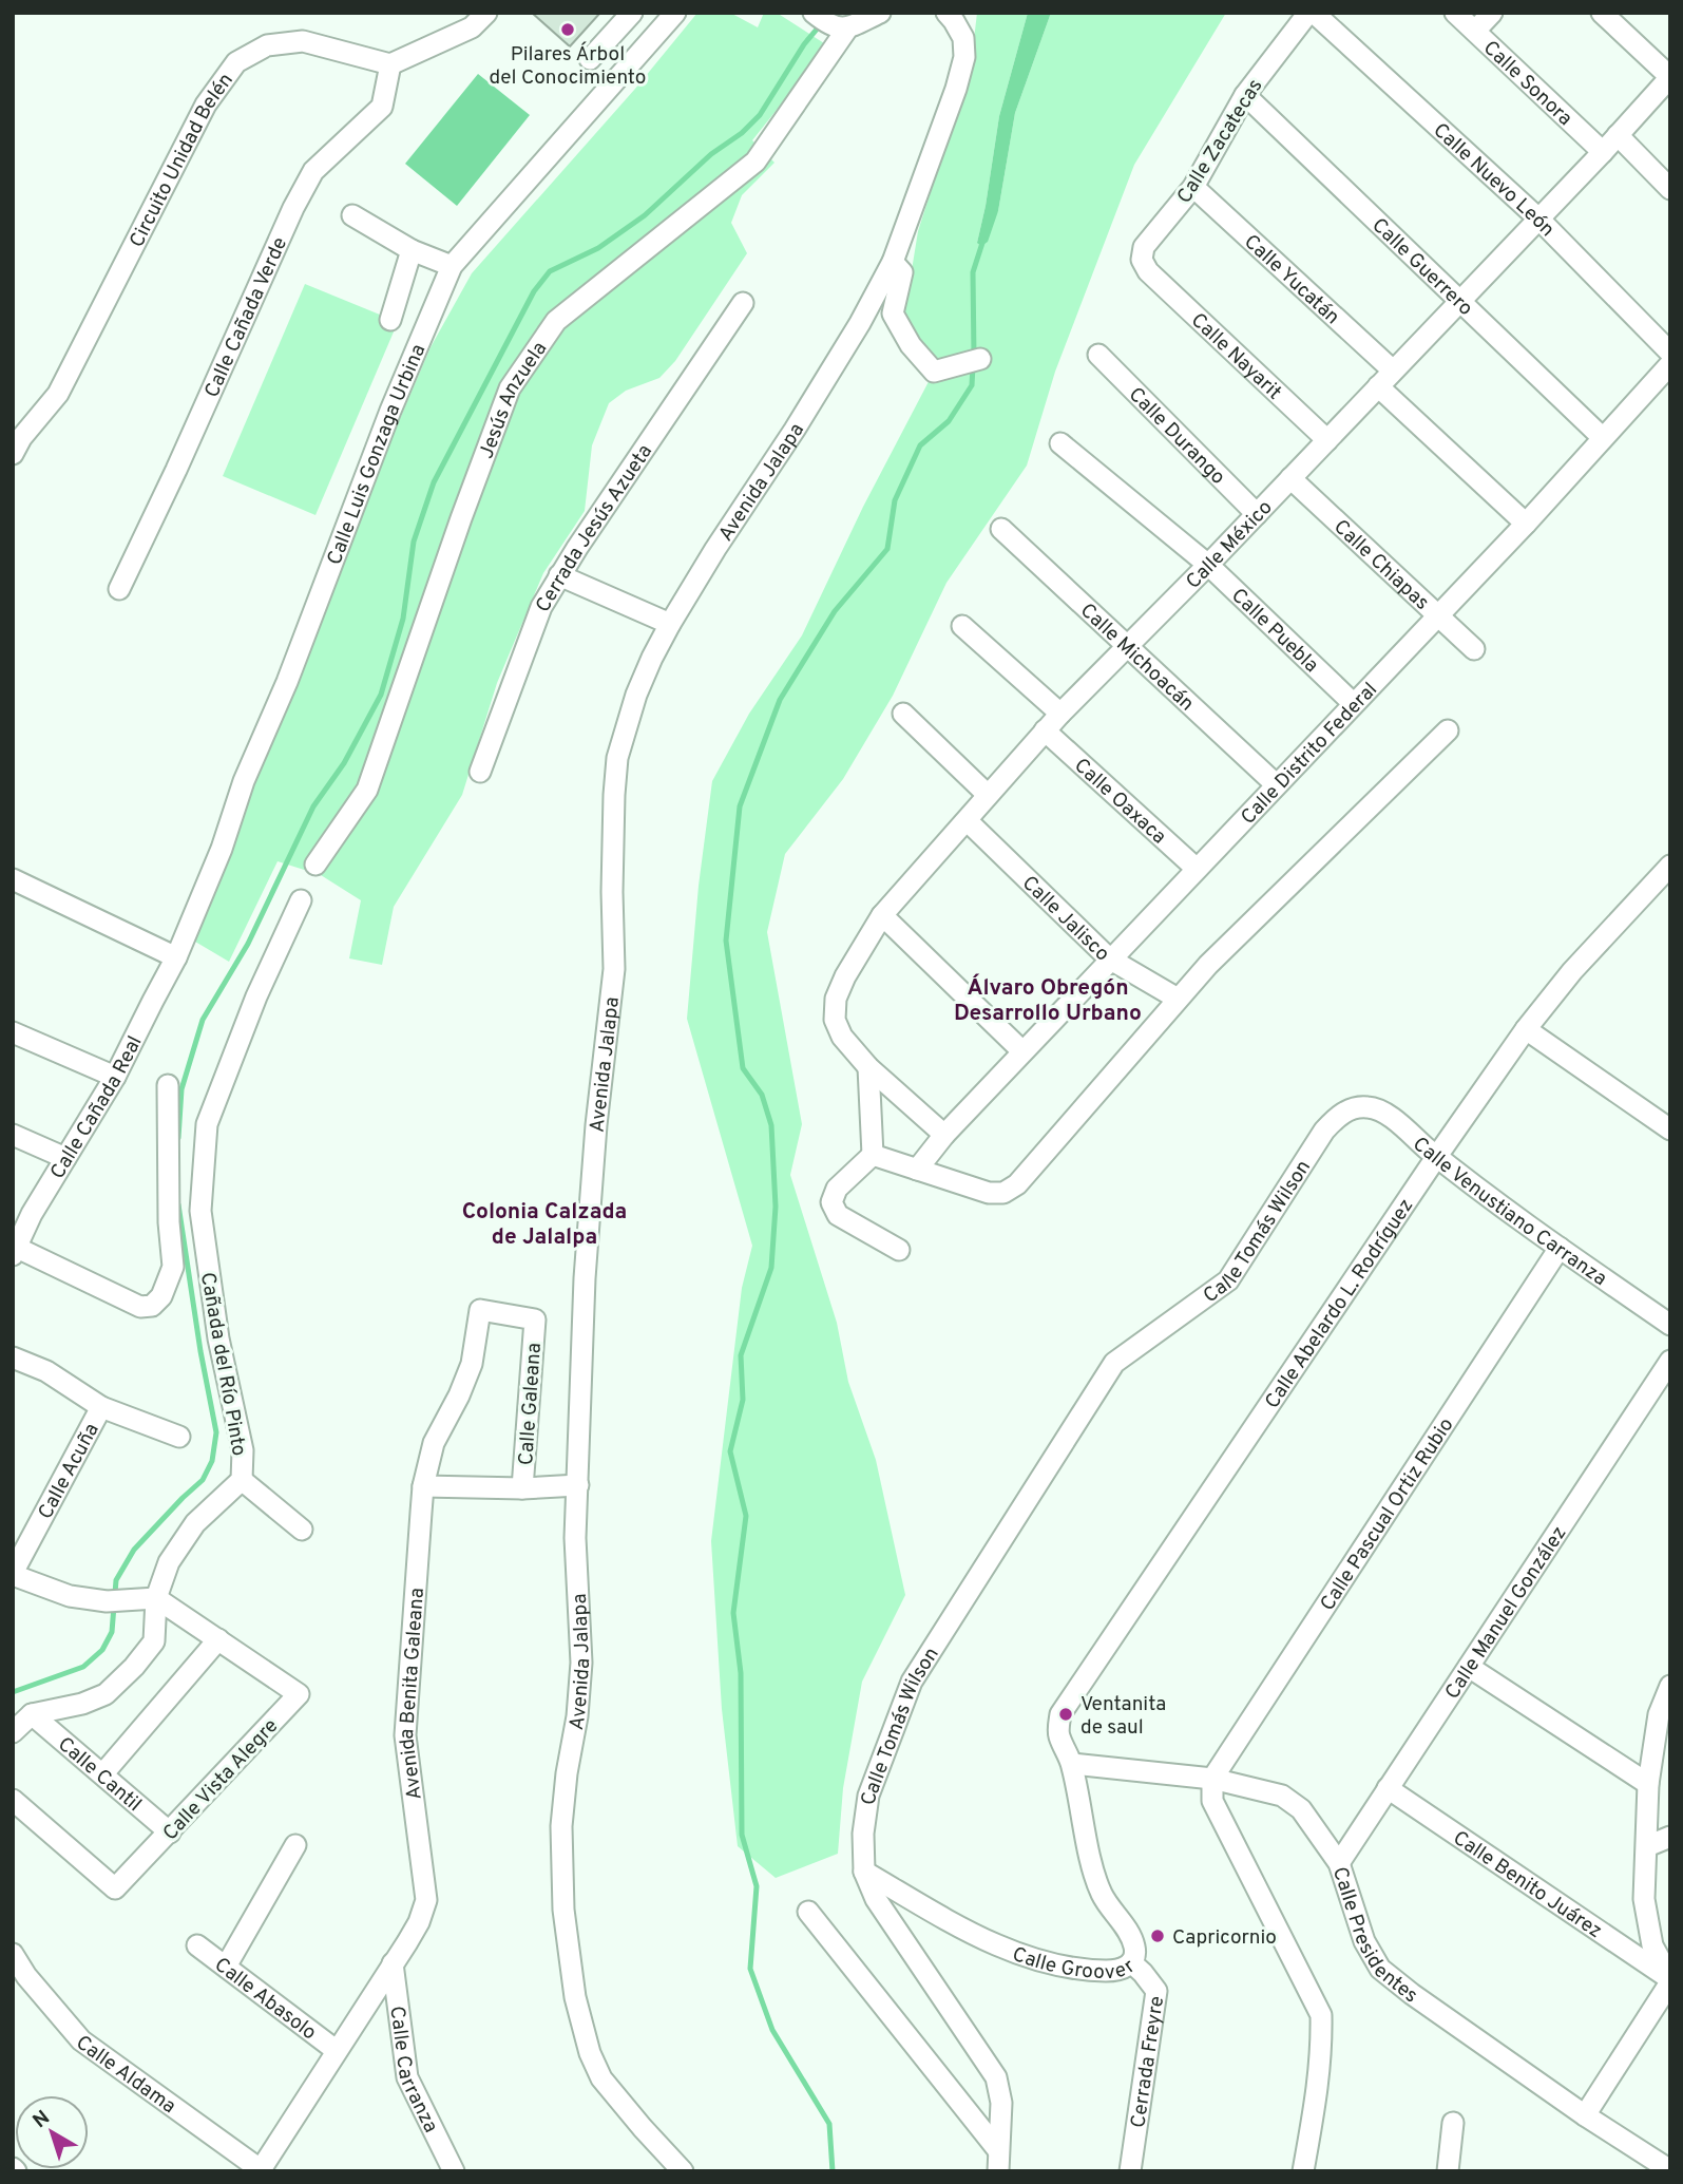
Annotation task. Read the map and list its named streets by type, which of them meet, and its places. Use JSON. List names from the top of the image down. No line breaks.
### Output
{"streets":{"street":["Calle Sonora","Calle Zacatecas","Circuito Unidad Belén","Calle Nuevo León","Calle Guerrero","Calle Yucatán","Calle Cañada Verde","Calle Nayarit","Jesús Anzuela","Calle Durango","Calle Luis Gonzaga Urbina","Avenida Jalapa","Cerrada Jesús Azueta","Calle México","Calle Chiapas","Calle Puebla","Calle Michoacán","Calle Distrito Federal","Calle Oaxaca","Calle Jalisco","Calle Cañada Real","Calle Venustiano Carranza","Calle Tomás Wilson","Calle Abelardo L. Rodríguez","Cañada del Río Pinto","Calle Galeana","Calle Acuña","Calle Pascual Ortiz Rubio","Calle Manuel González","Avenida Benita Galeana","Calle Cantil","Calle Vista Alegre","Calle Benito Juárez","Calle Presidentes","Calle Groover","Calle Abasolo","Cerrada Freyre","Calle Carranza","Calle Aldama"]},"crossings":[["Calle Sonora","Calle México"],["Calle Zacatecas","Calle Nuevo León"],["Calle Zacatecas","Calle Guerrero"],["Calle Zacatecas","Calle Yucatán"],["Calle Zacatecas","Calle Nayarit"],["Circuito Unidad Belén","Calle Cañada Verde"],["Calle Nuevo León","Calle México"],["Calle Guerrero","Calle México"],["Calle Guerrero","Calle Distrito Federal"],["Calle Yucatán","Calle México"],["Calle Nayarit","Calle México"],["Calle Durango","Calle México"],["Calle Luis Gonzaga Urbina","Calle Cañada Real"],["Calle México","Calle Chiapas"],["Calle México","Calle Puebla"],["Calle México","Calle Michoacán"],["Calle México","Calle Oaxaca"],["Calle México","Calle Jalisco"],["Calle Chiapas","Calle Distrito Federal"],["Calle Puebla","Calle Distrito Federal"],["Calle Michoacán","Calle Distrito Federal"],["Calle Distrito Federal","Calle Oaxaca"],["Calle Distrito Federal","Calle Jalisco"],["Calle Venustiano Carranza","Calle Tomás Wilson"],["Calle Venustiano Carranza","Calle Abelardo L. Rodríguez"],["Calle Venustiano Carranza","Calle Pascual Ortiz Rubio"],["Calle Tomás Wilson","Calle Groover"],["Calle Abelardo L. Rodríguez","Calle Presidentes"],["Calle Abelardo L. Rodríguez","Calle Groover"],["Cañada del Río Pinto","Calle Cantil"],["Cañada del Río Pinto","Calle Vista Alegre"],["Calle Galeana","Avenida Benita Galeana"],["Calle Pascual Ortiz Rubio","Calle Presidentes"],["Calle Manuel González","Calle Benito Juárez"],["Calle Manuel González","Calle Presidentes"],["Avenida Benita Galeana","Calle Abasolo"],["Avenida Benita Galeana","Calle Carranza"],["Avenida Benita Galeana","Calle Aldama"],["Calle Cantil","Calle Vista Alegre"],["Calle Presidentes","Calle Groover"],["Calle Groover","Cerrada Freyre"]],"districts":["Álvaro Obregón Desarrollo Urbano","Colonia Calzada de Jalalpa"],"places":["Pilares Árbol del Conocimiento","Ventanita de saul","Capricornio"],"north":"top left"}
